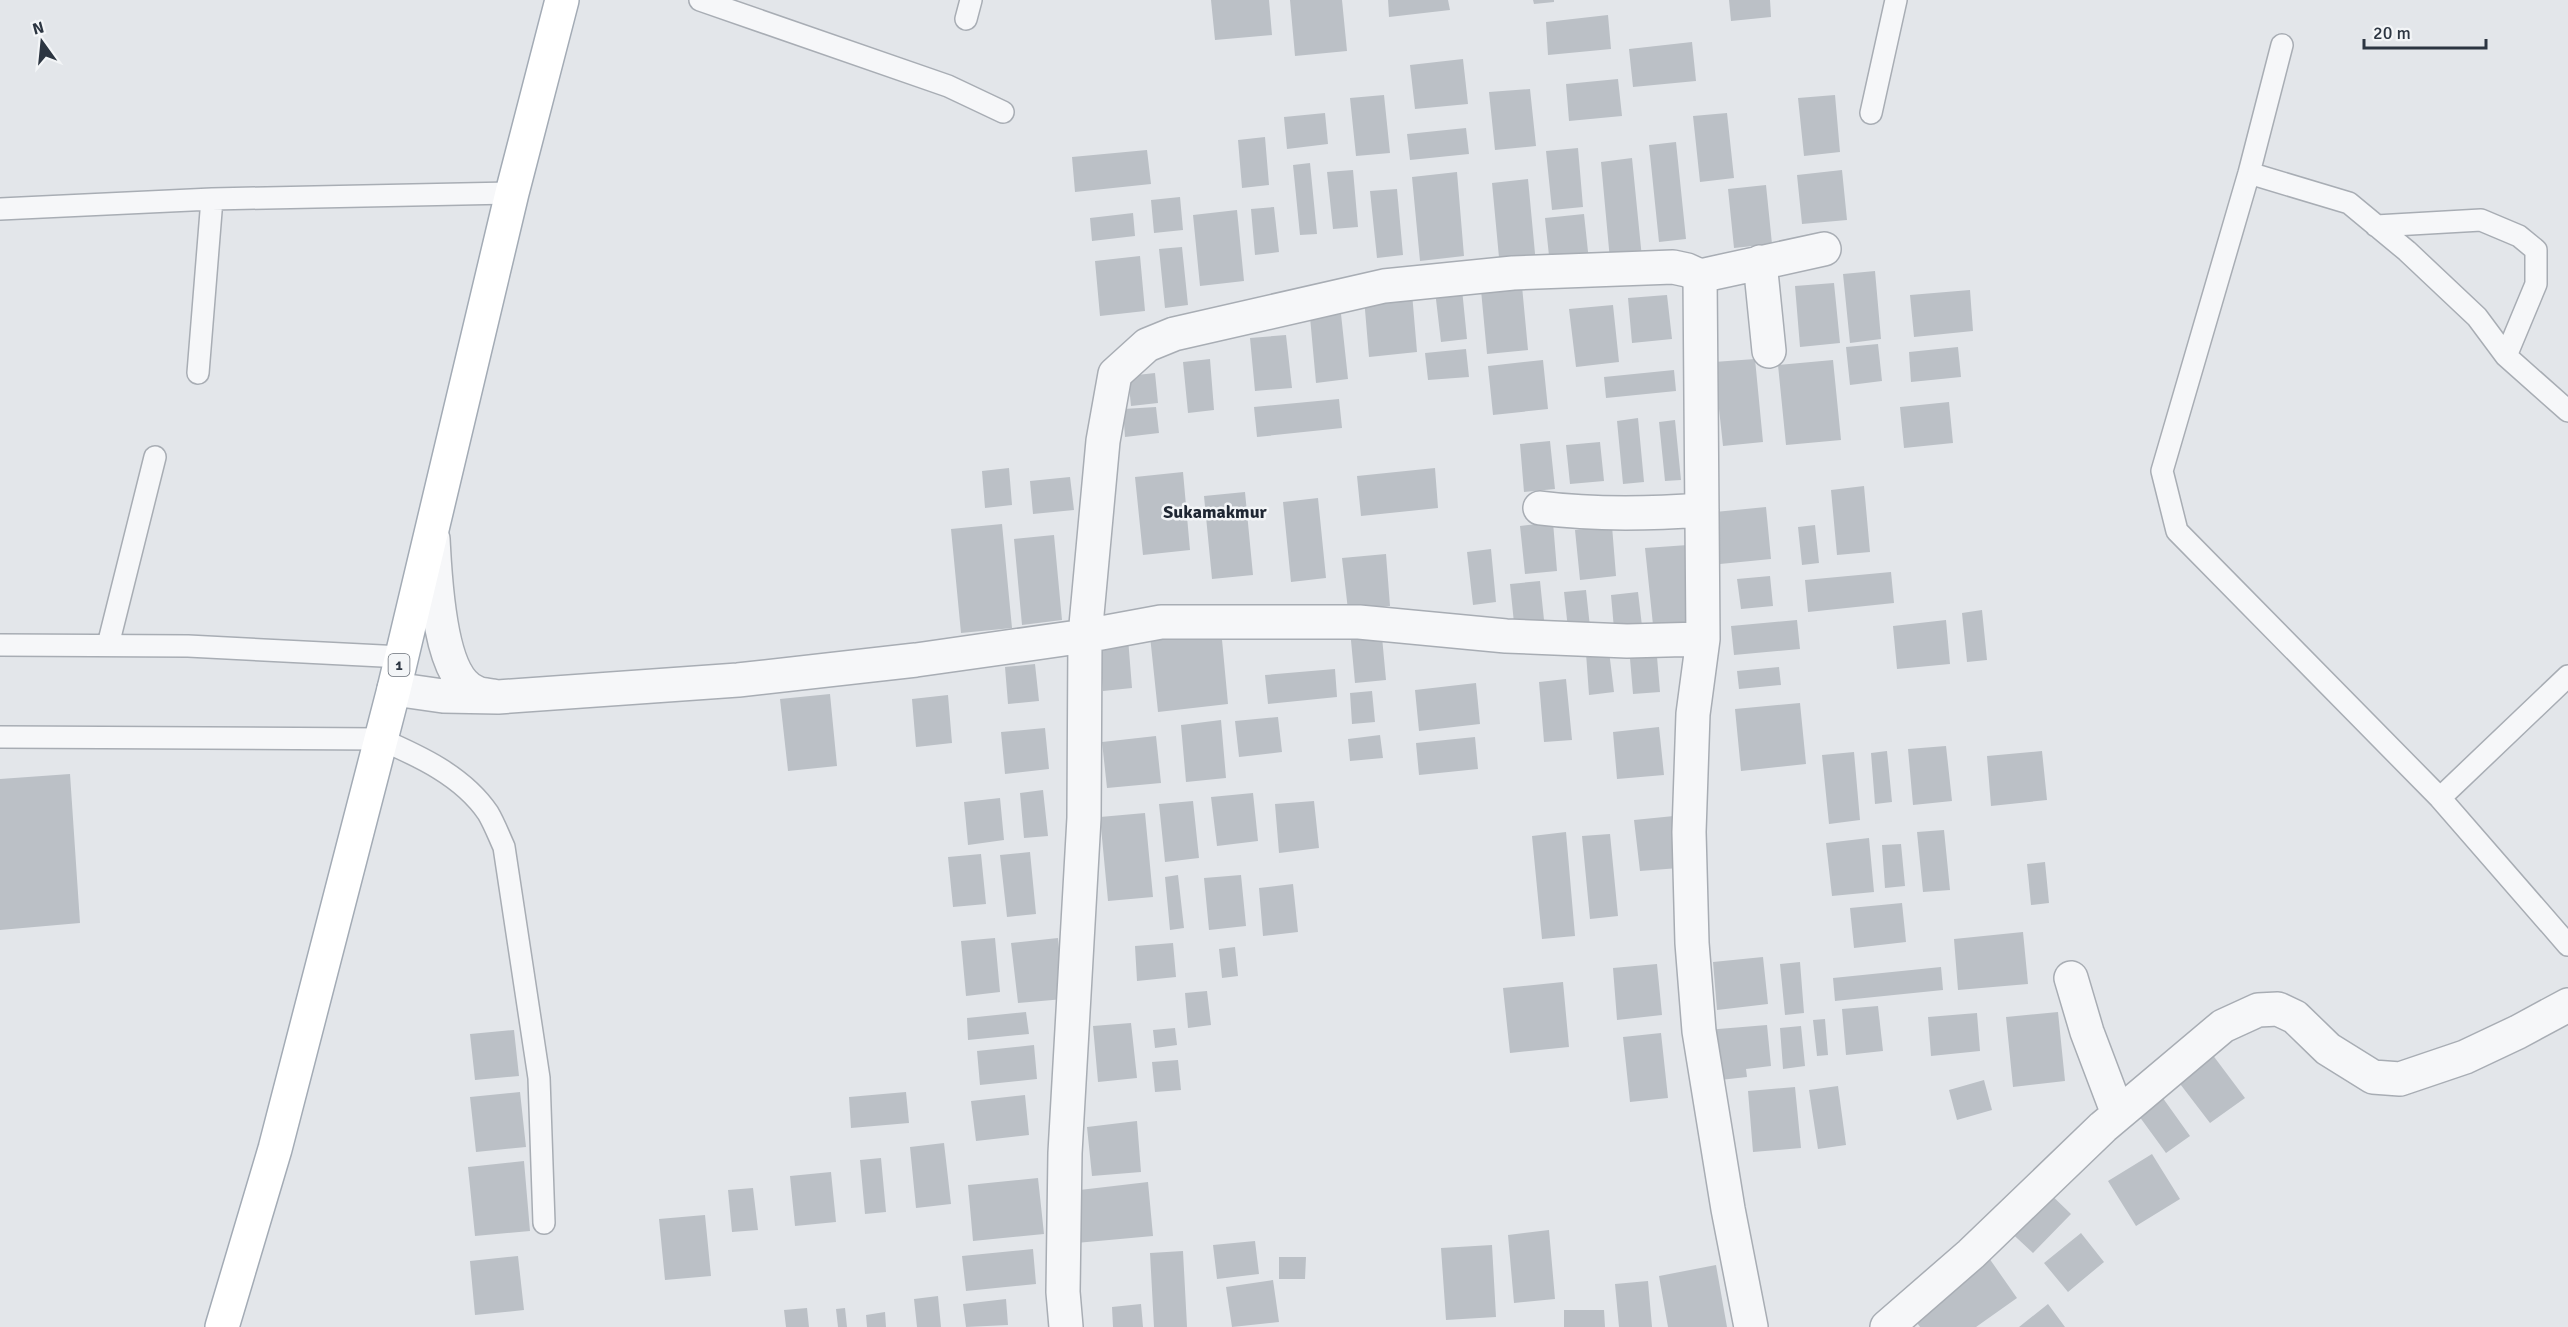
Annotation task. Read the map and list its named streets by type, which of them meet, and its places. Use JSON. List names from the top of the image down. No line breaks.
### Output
{"streets":{"main road":["1"]},"districts":["Sukamakmur"],"scale_bar":"20 m","north":"top"}
